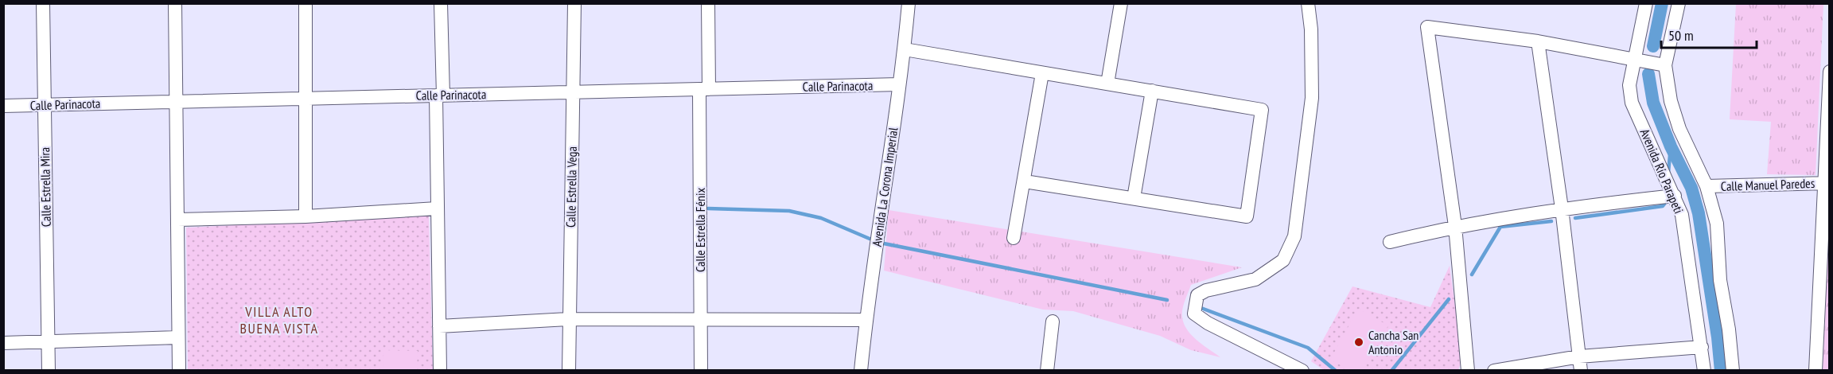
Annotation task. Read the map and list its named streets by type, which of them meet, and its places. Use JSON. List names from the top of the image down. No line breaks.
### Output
{"streets":{"street":["Calle Parinacota","Avenida Río Parapeti","Calle Manuel Paredes","Calle Estrella Mira","Calle Estrella Vega","Avenida La Corona Imperial","Calle Estrella Fénix"]},"crossings":[["Calle Parinacota","Calle Estrella Mira"],["Calle Parinacota","Calle Estrella Vega"],["Calle Parinacota","Avenida La Corona Imperial"],["Calle Parinacota","Calle Estrella Fénix"]],"districts":["VILLA ALTO BUENA VISTA"],"places":["Cancha San Antonio"],"scale_bar":"50 m"}
